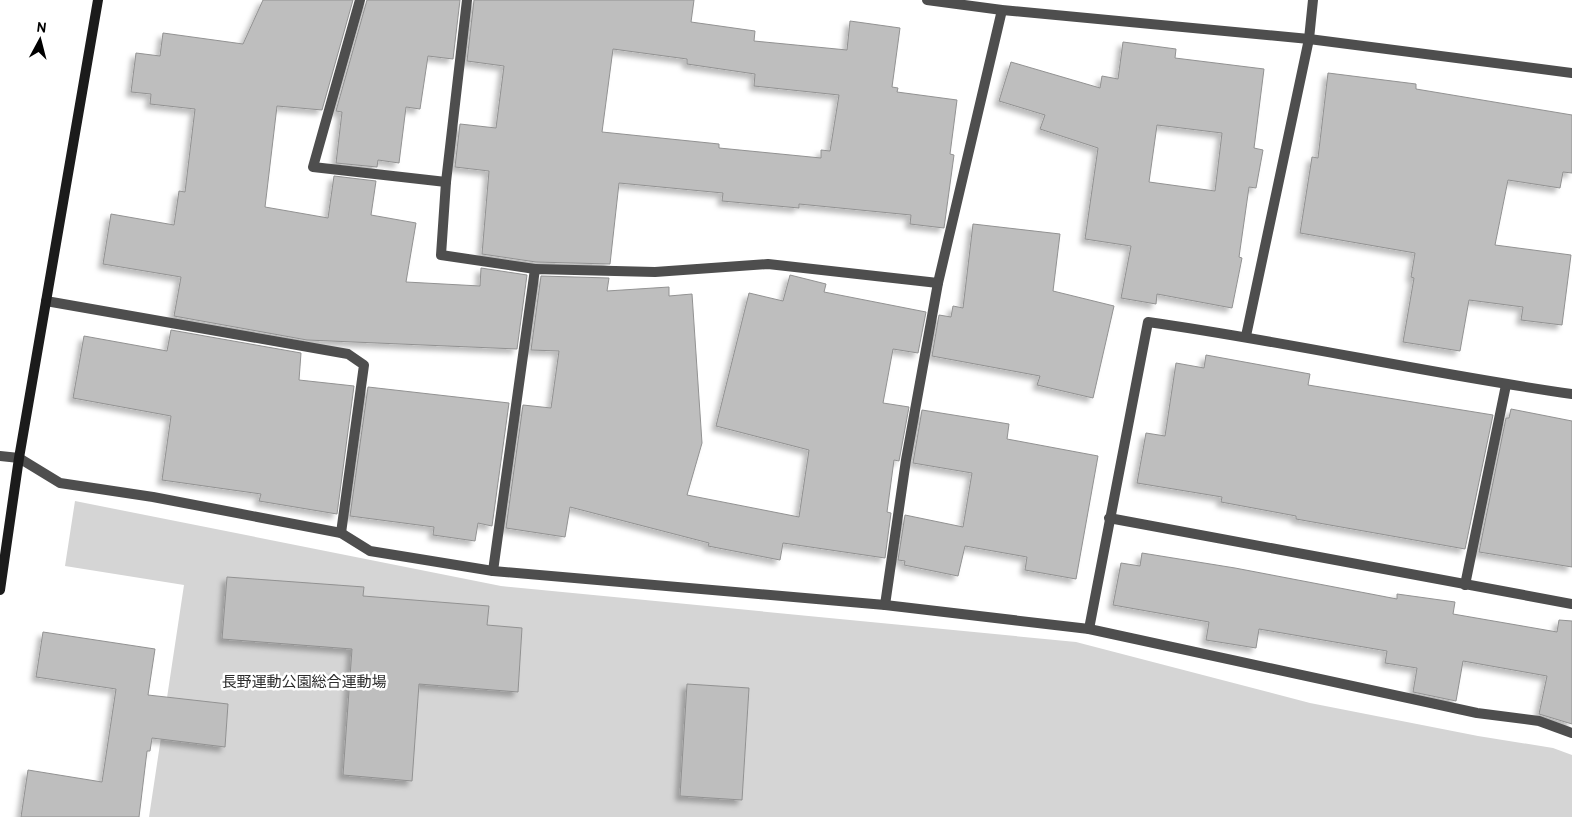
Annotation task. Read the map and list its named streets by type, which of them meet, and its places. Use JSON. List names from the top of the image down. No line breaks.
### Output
{"parks":["長野運動公園総合運動場"],"north":"top"}
